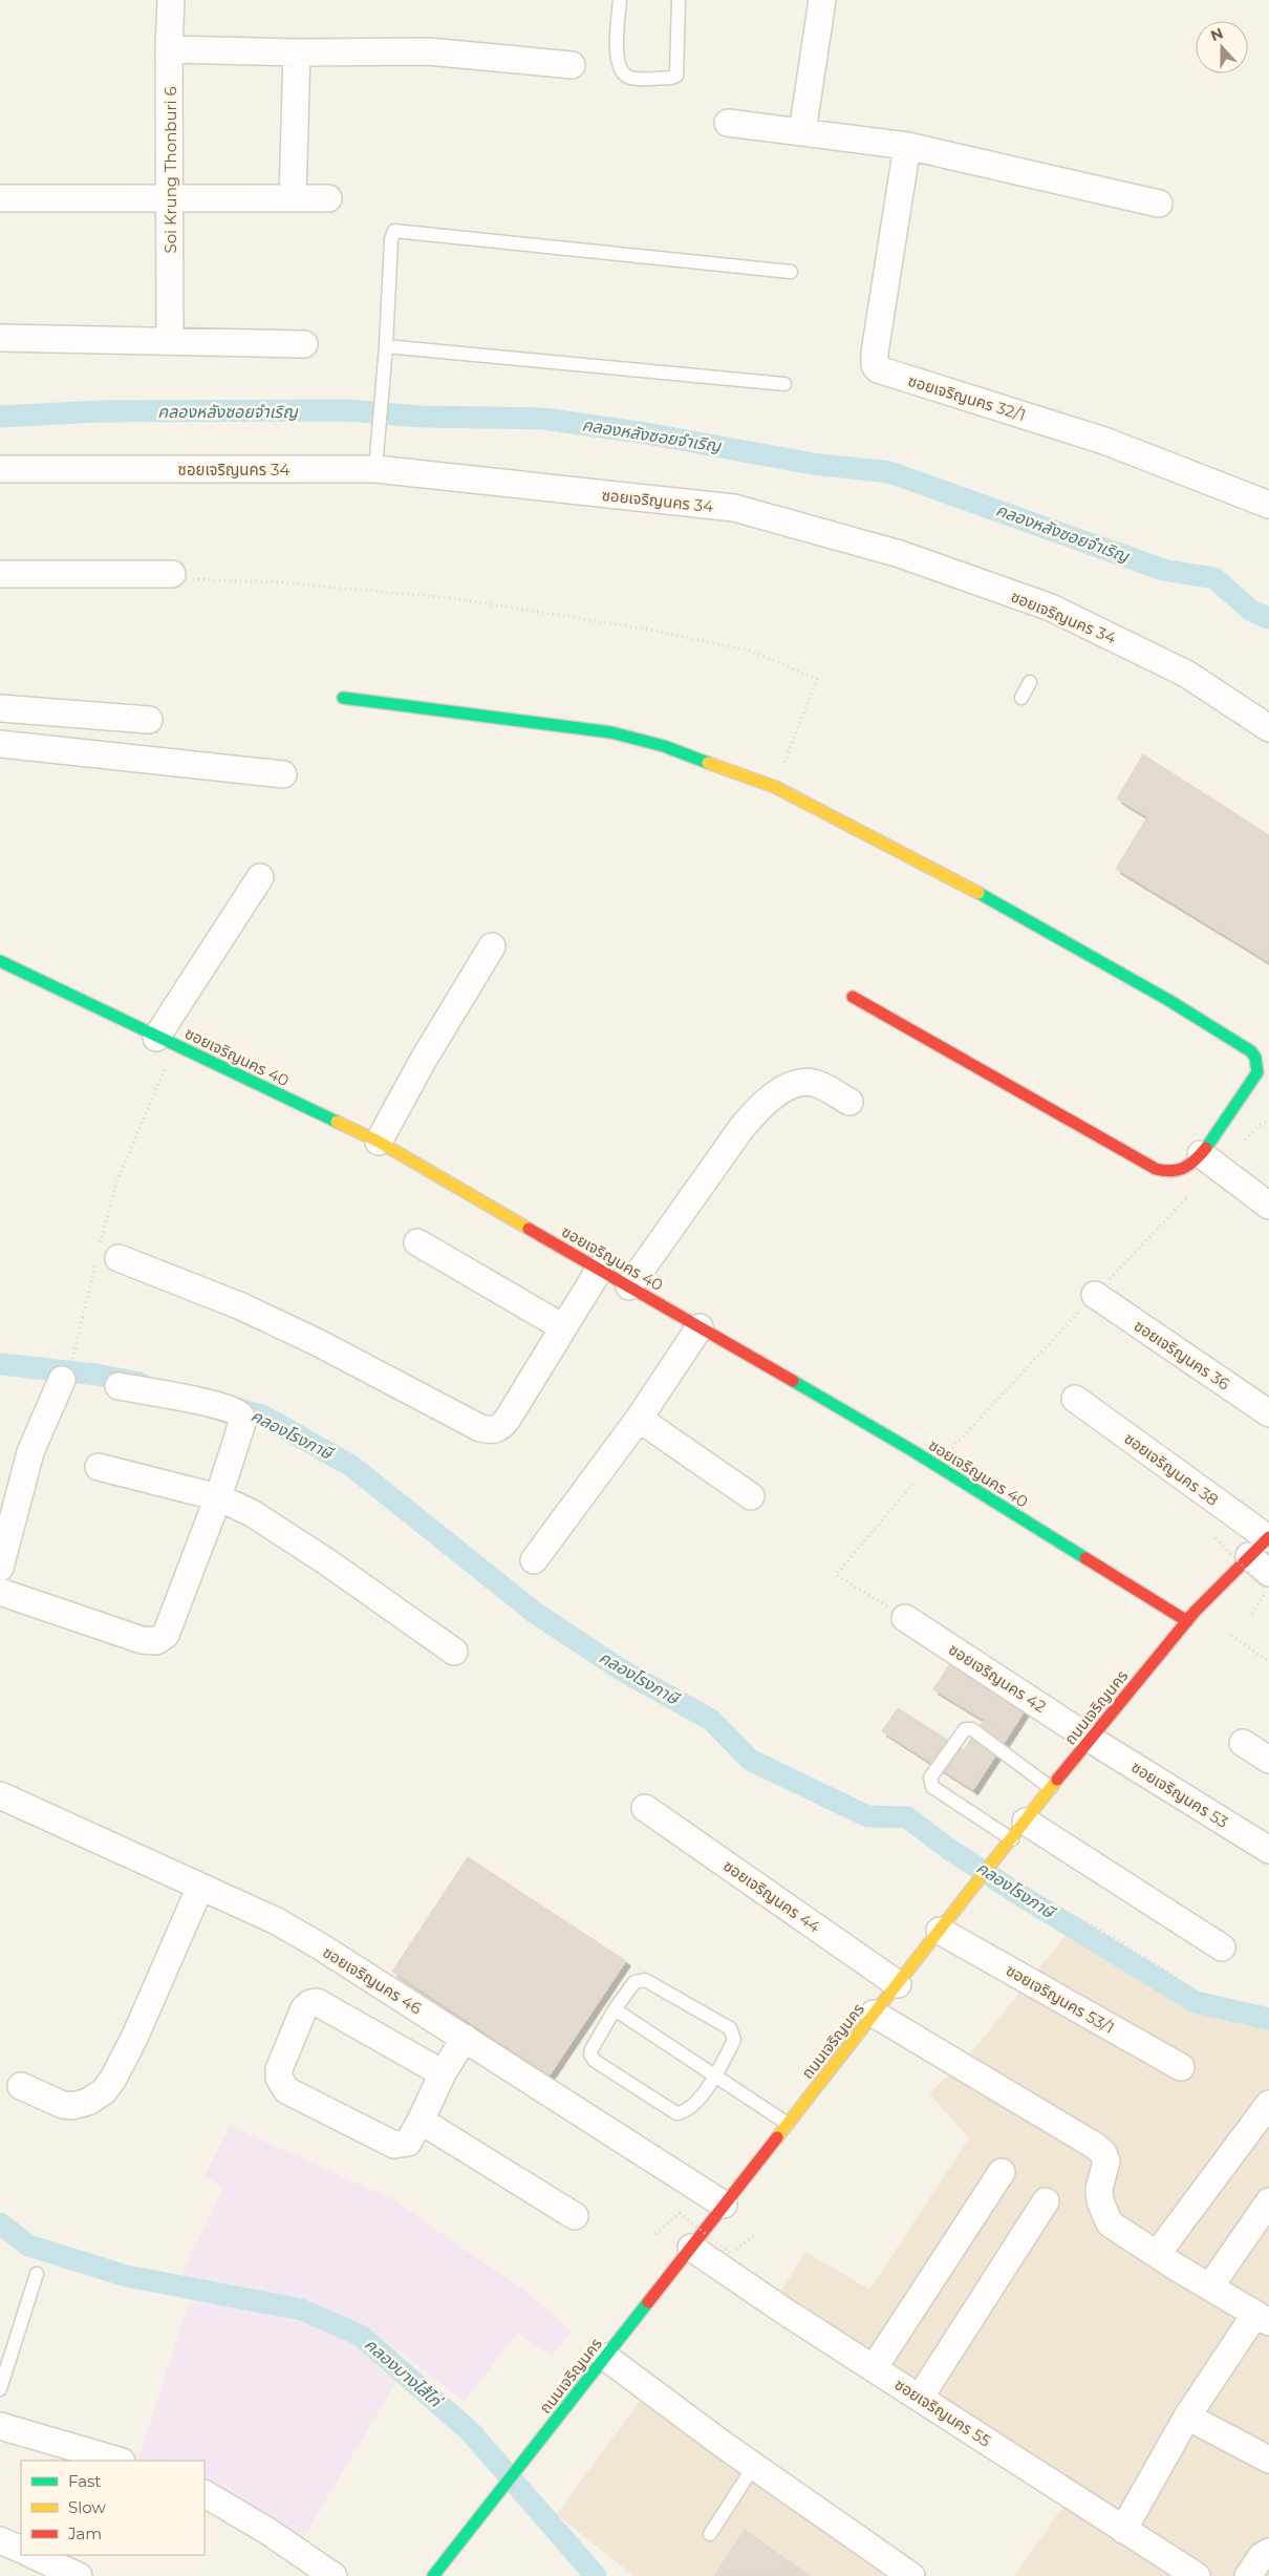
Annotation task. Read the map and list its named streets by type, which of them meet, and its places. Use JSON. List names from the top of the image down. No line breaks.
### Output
{"streets":{"street":["Soi Krung Thonburi 6","ซอยเจริญนคร 32/1","ซอยเจริญนคร 34","ซอยเจริญนคร 40","ซอยเจริญนคร 36","ซอยเจริญนคร 38","ซอยเจริญนคร 42","ถนนเจริญนคร","ซอยเจริญนคร 53","ซอยเจริญนคร 44","ซอยเจริญนคร 46","ซอยเจริญนคร 53/1","ซอยเจริญนคร 55"]},"crossings":[["ซอยเจริญนคร 40","ถนนเจริญนคร"],["ซอยเจริญนคร 38","ถนนเจริญนคร"],["ซอยเจริญนคร 42","ถนนเจริญนคร"],["ซอยเจริญนคร 42","ซอยเจริญนคร 53"],["ถนนเจริญนคร","ซอยเจริญนคร 53"],["ถนนเจริญนคร","ซอยเจริญนคร 44"],["ถนนเจริญนคร","ซอยเจริญนคร 46"],["ถนนเจริญนคร","ซอยเจริญนคร 53/1"],["ถนนเจริญนคร","ซอยเจริญนคร 55"]],"water":["คลองหลังซอยจำเริญ","คลองโรงภาษี","คลองบางไส้ไก่"],"legend":["Fast","Slow","Jam"],"north":"top"}
